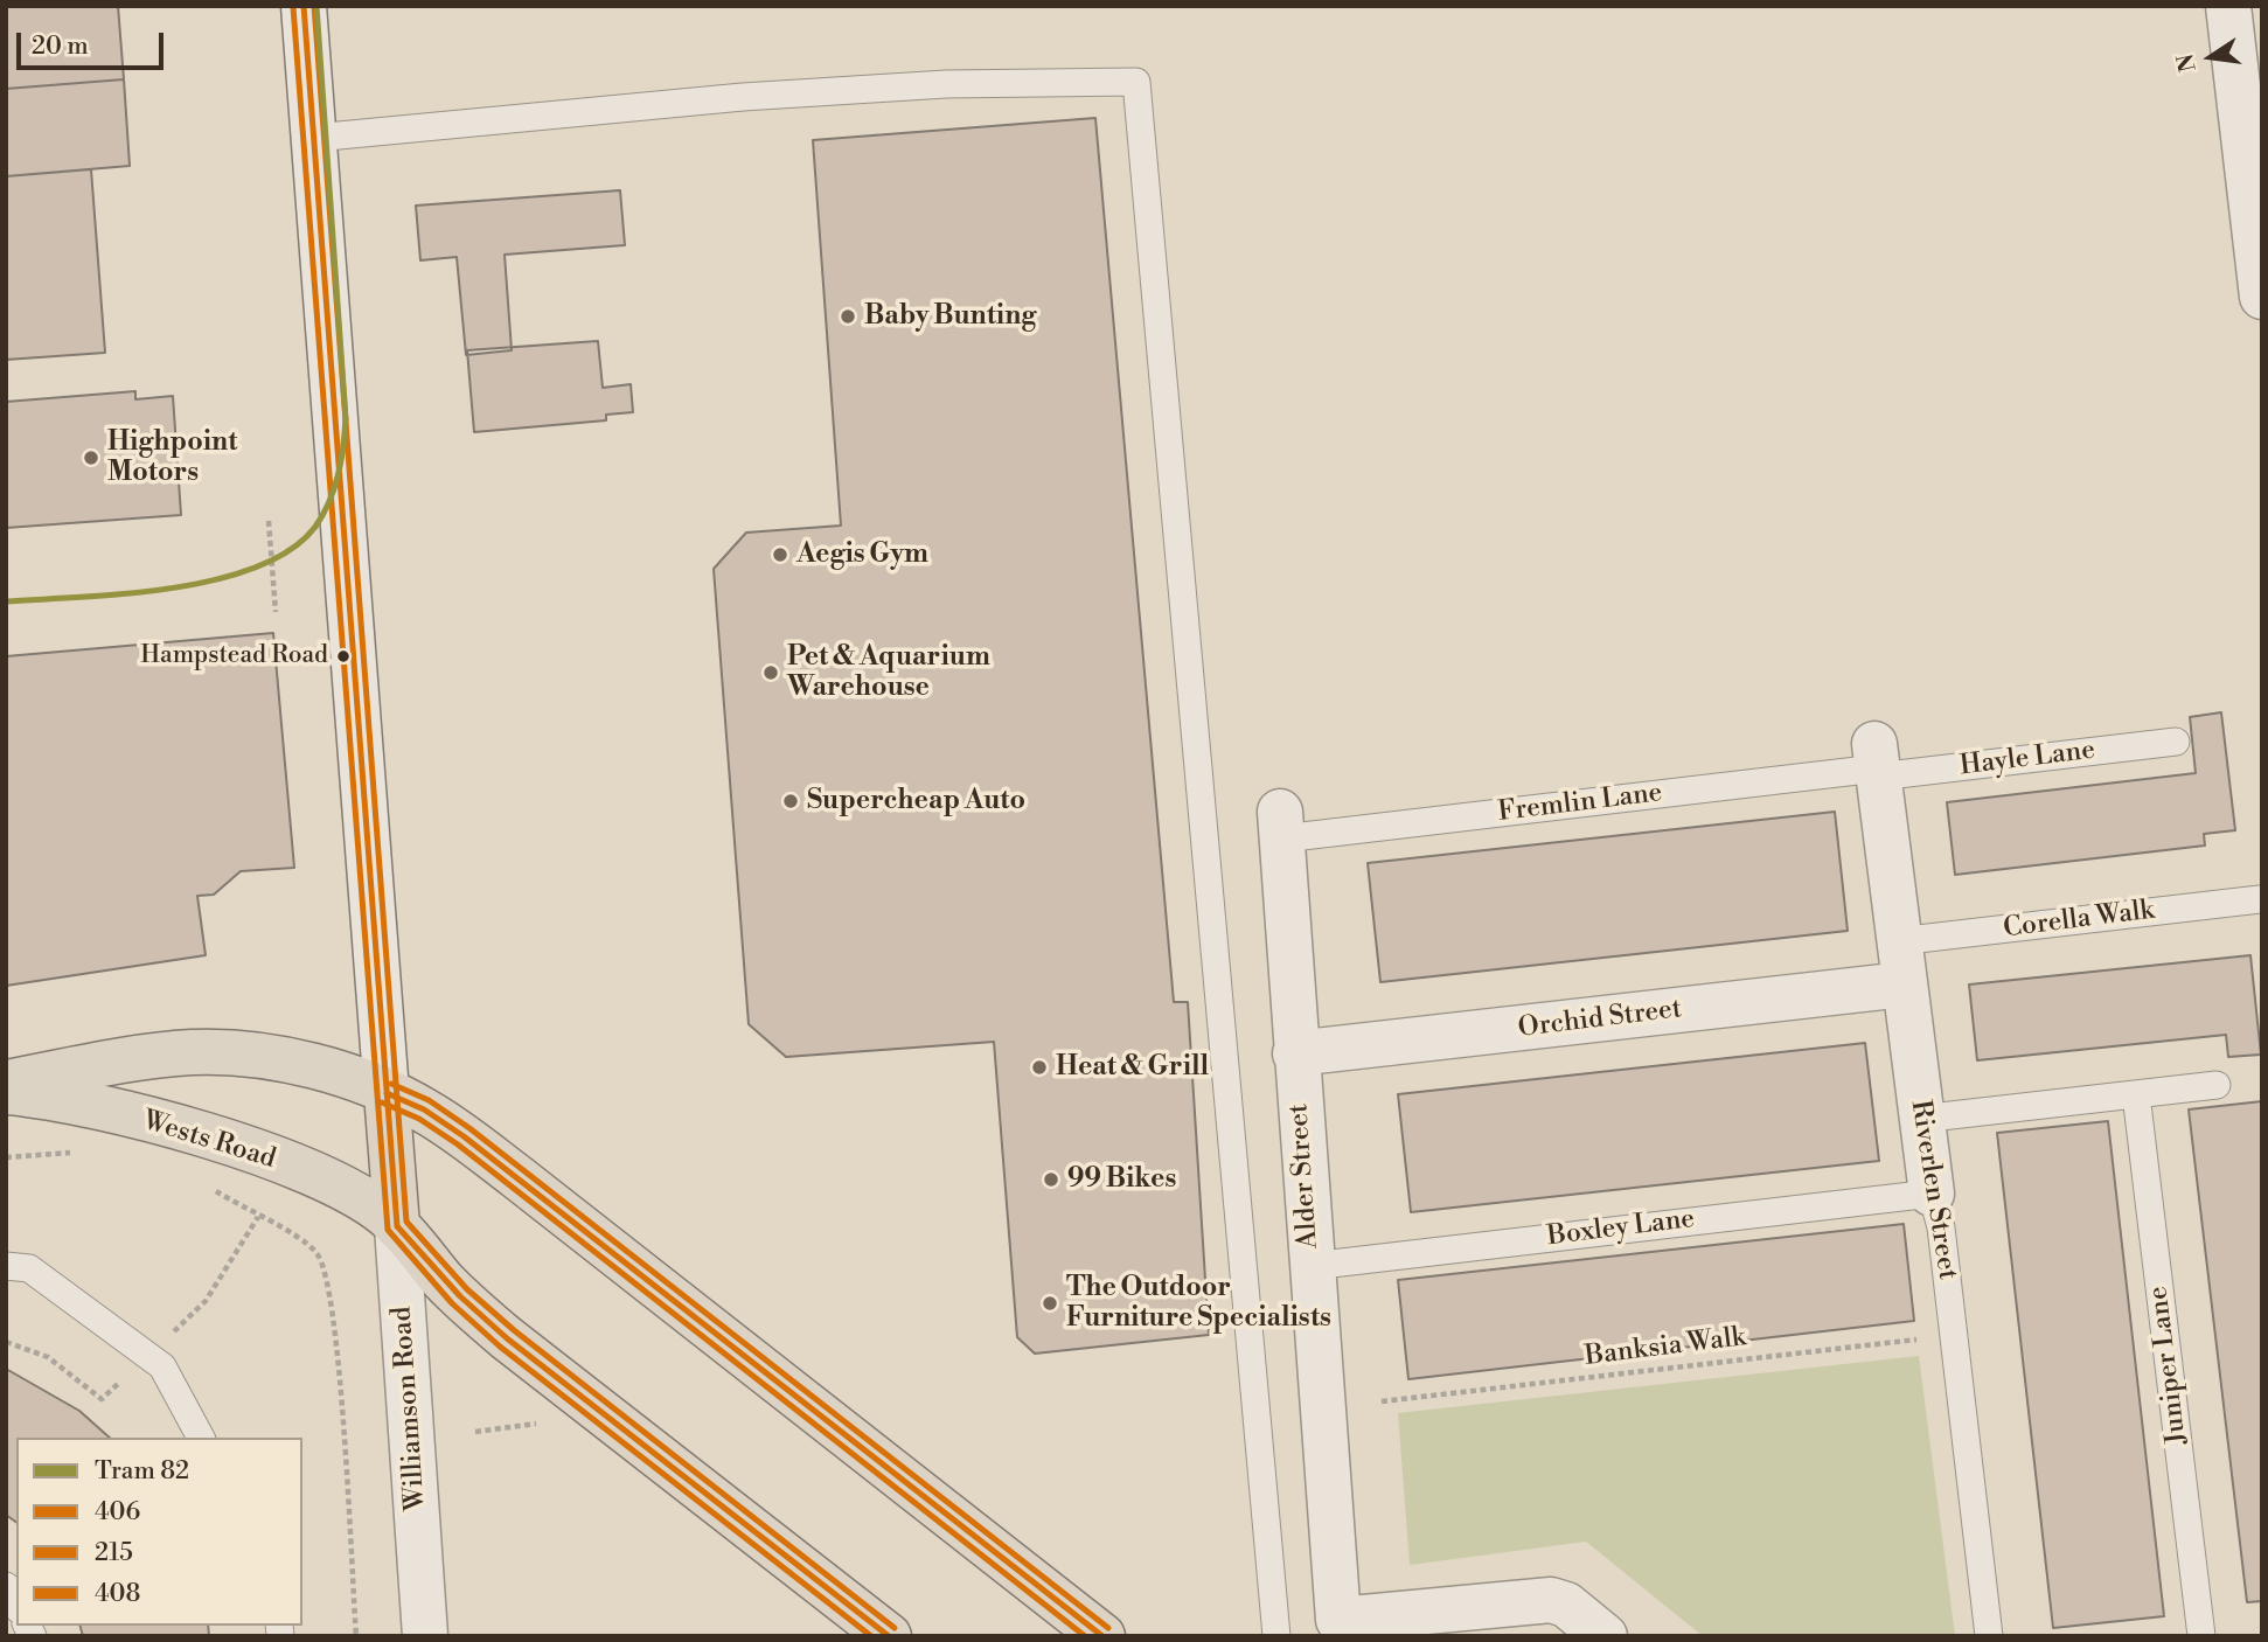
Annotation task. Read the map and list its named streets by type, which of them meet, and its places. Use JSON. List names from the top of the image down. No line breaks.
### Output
{"streets":{"main road":["Wests Road","Williamson Road"],"street":["Orchid Street","Alder Street","Riverlen Street"],"lane":["Hayle Lane","Fremlin Lane","Corella Walk","Boxley Lane","Juniper Lane"],"path":["Banksia Walk"]},"crossings":[["Hayle Lane","Fremlin Lane"],["Hayle Lane","Riverlen Street"],["Fremlin Lane","Alder Street"],["Fremlin Lane","Riverlen Street"],["Corella Walk","Orchid Street"],["Corella Walk","Riverlen Street"],["Orchid Street","Alder Street"],["Orchid Street","Riverlen Street"],["Wests Road","Williamson Road"],["Alder Street","Boxley Lane"],["Riverlen Street","Boxley Lane"],["Riverlen Street","Banksia Walk"]],"places":["Baby Bunting","Highpoint Motors","Aegis Gym","Hampstead Road","Pet & Aquarium Warehouse","Supercheap Auto","Heat & Grill","99 Bikes","The Outdoor Furniture Specialists"],"lines":["tram line 82","transit line 406","transit line 408","transit line 215"],"legend":["Tram 82","406","215","408"],"scale_bar":"20 m","north":"left"}
